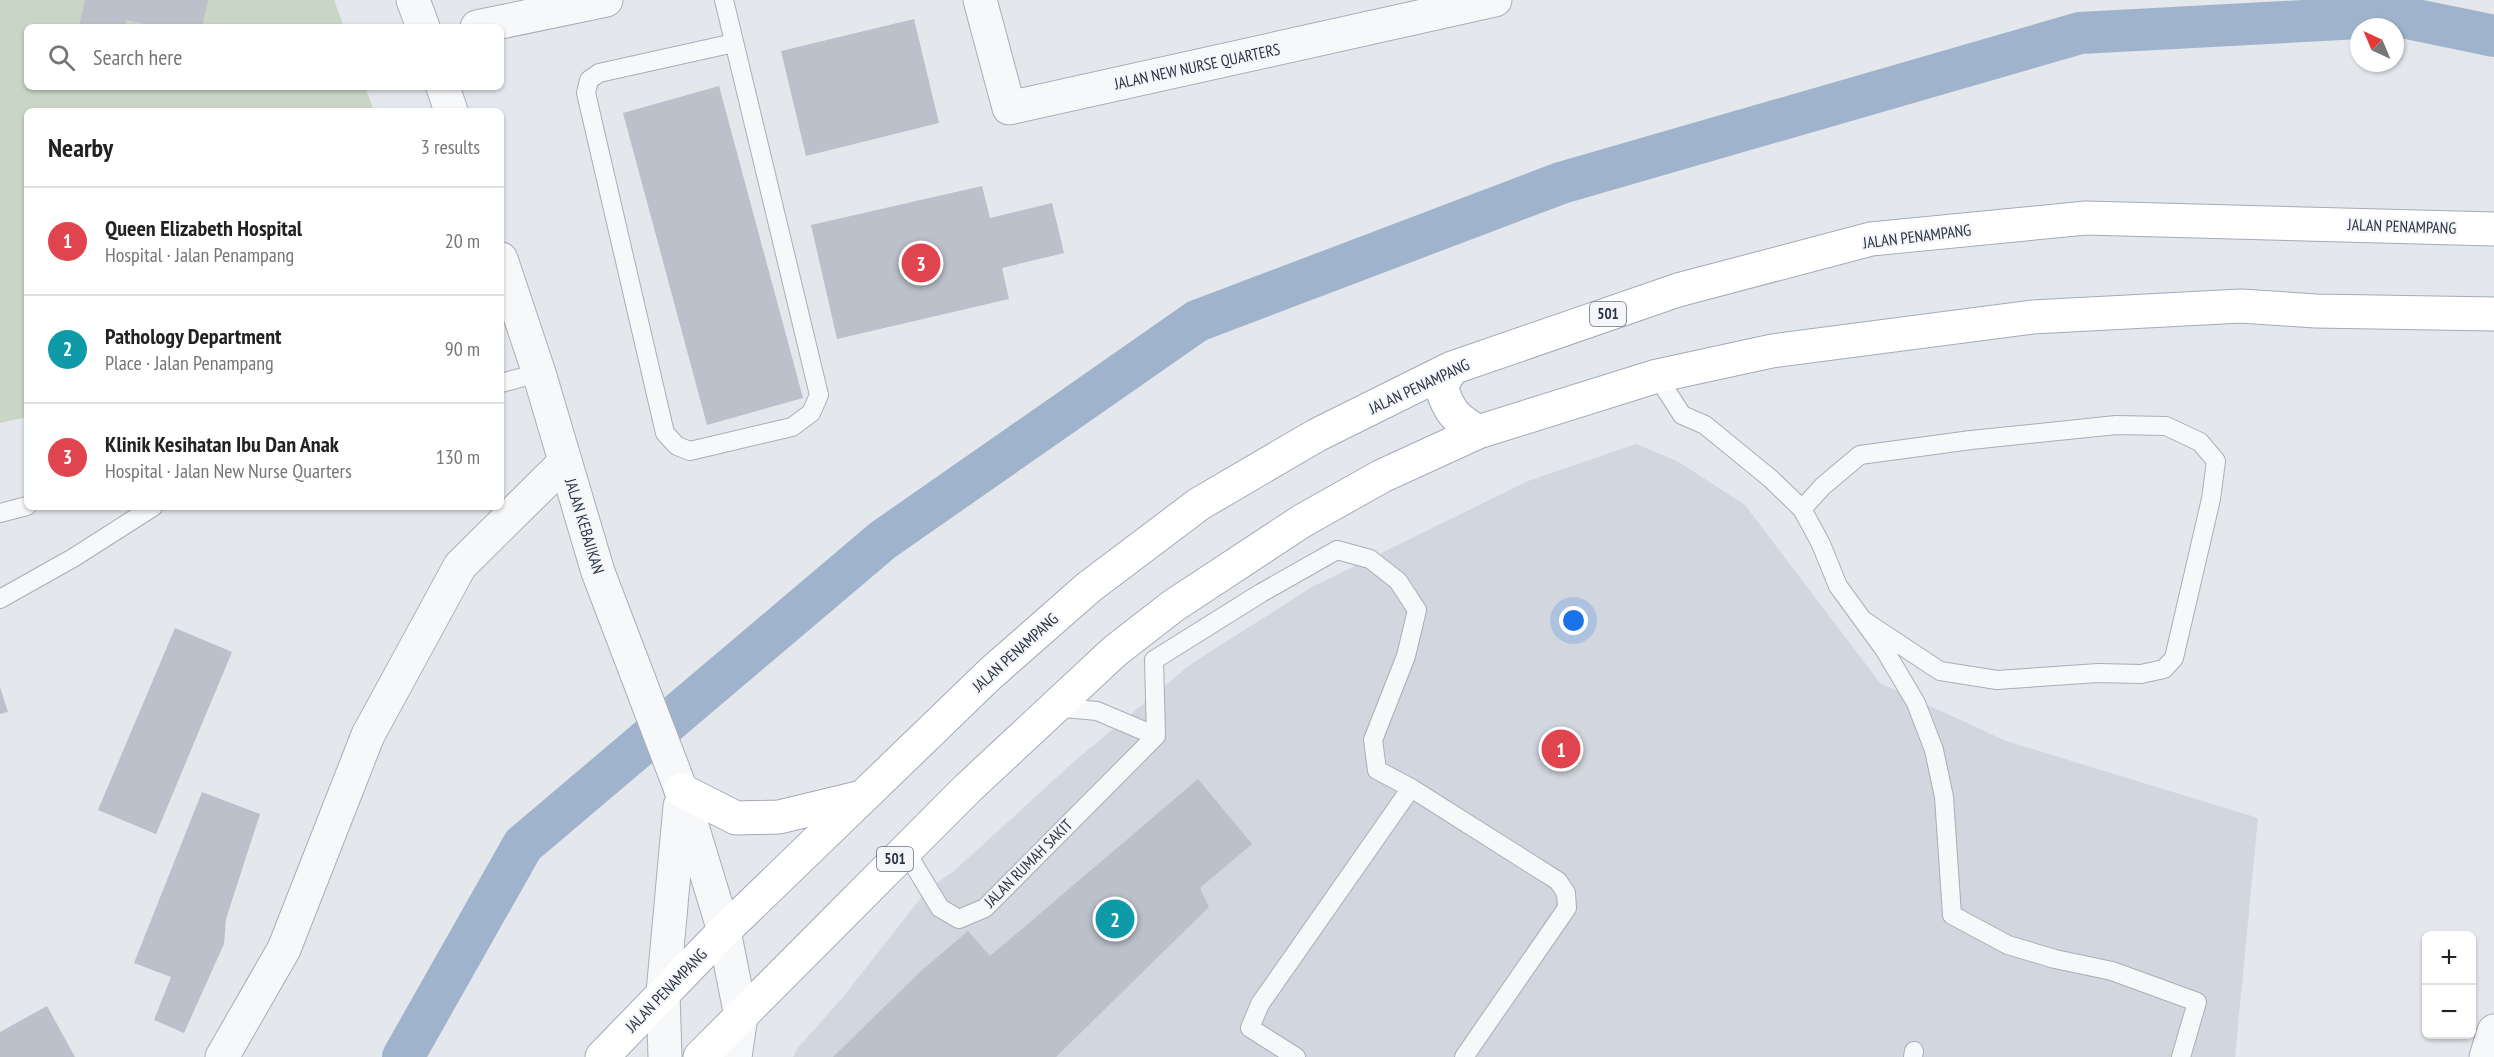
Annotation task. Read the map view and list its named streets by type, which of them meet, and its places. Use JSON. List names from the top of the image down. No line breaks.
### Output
{"streets":{"main road":["JALAN PENAMPANG","501"],"street":["JALAN NEW NURSE QUARTERS","JALAN KEBAJIKAN"],"lane":["JALAN RUMAH SAKIT"]},"crossings":[["JALAN PENAMPANG","JALAN KEBAJIKAN"],["501","JALAN KEBAJIKAN"],["501","JALAN RUMAH SAKIT"]],"north":"top left","page":{"search":"Search here","heading":["Nearby","3 results"],"list":[{"mark":"1","name":"Queen Elizabeth Hospital","note":"Hospital · Jalan Penampang","value":"20 m"},{"mark":"2","name":"Pathology Department","note":"Place · Jalan Penampang","value":"90 m"},{"mark":"3","name":"Klinik Kesihatan Ibu Dan Anak","note":"Hospital · Jalan New Nurse Quarters","value":"130 m"}],"pins":["3","1","2"],"map_buttons":["+","−"]}}
